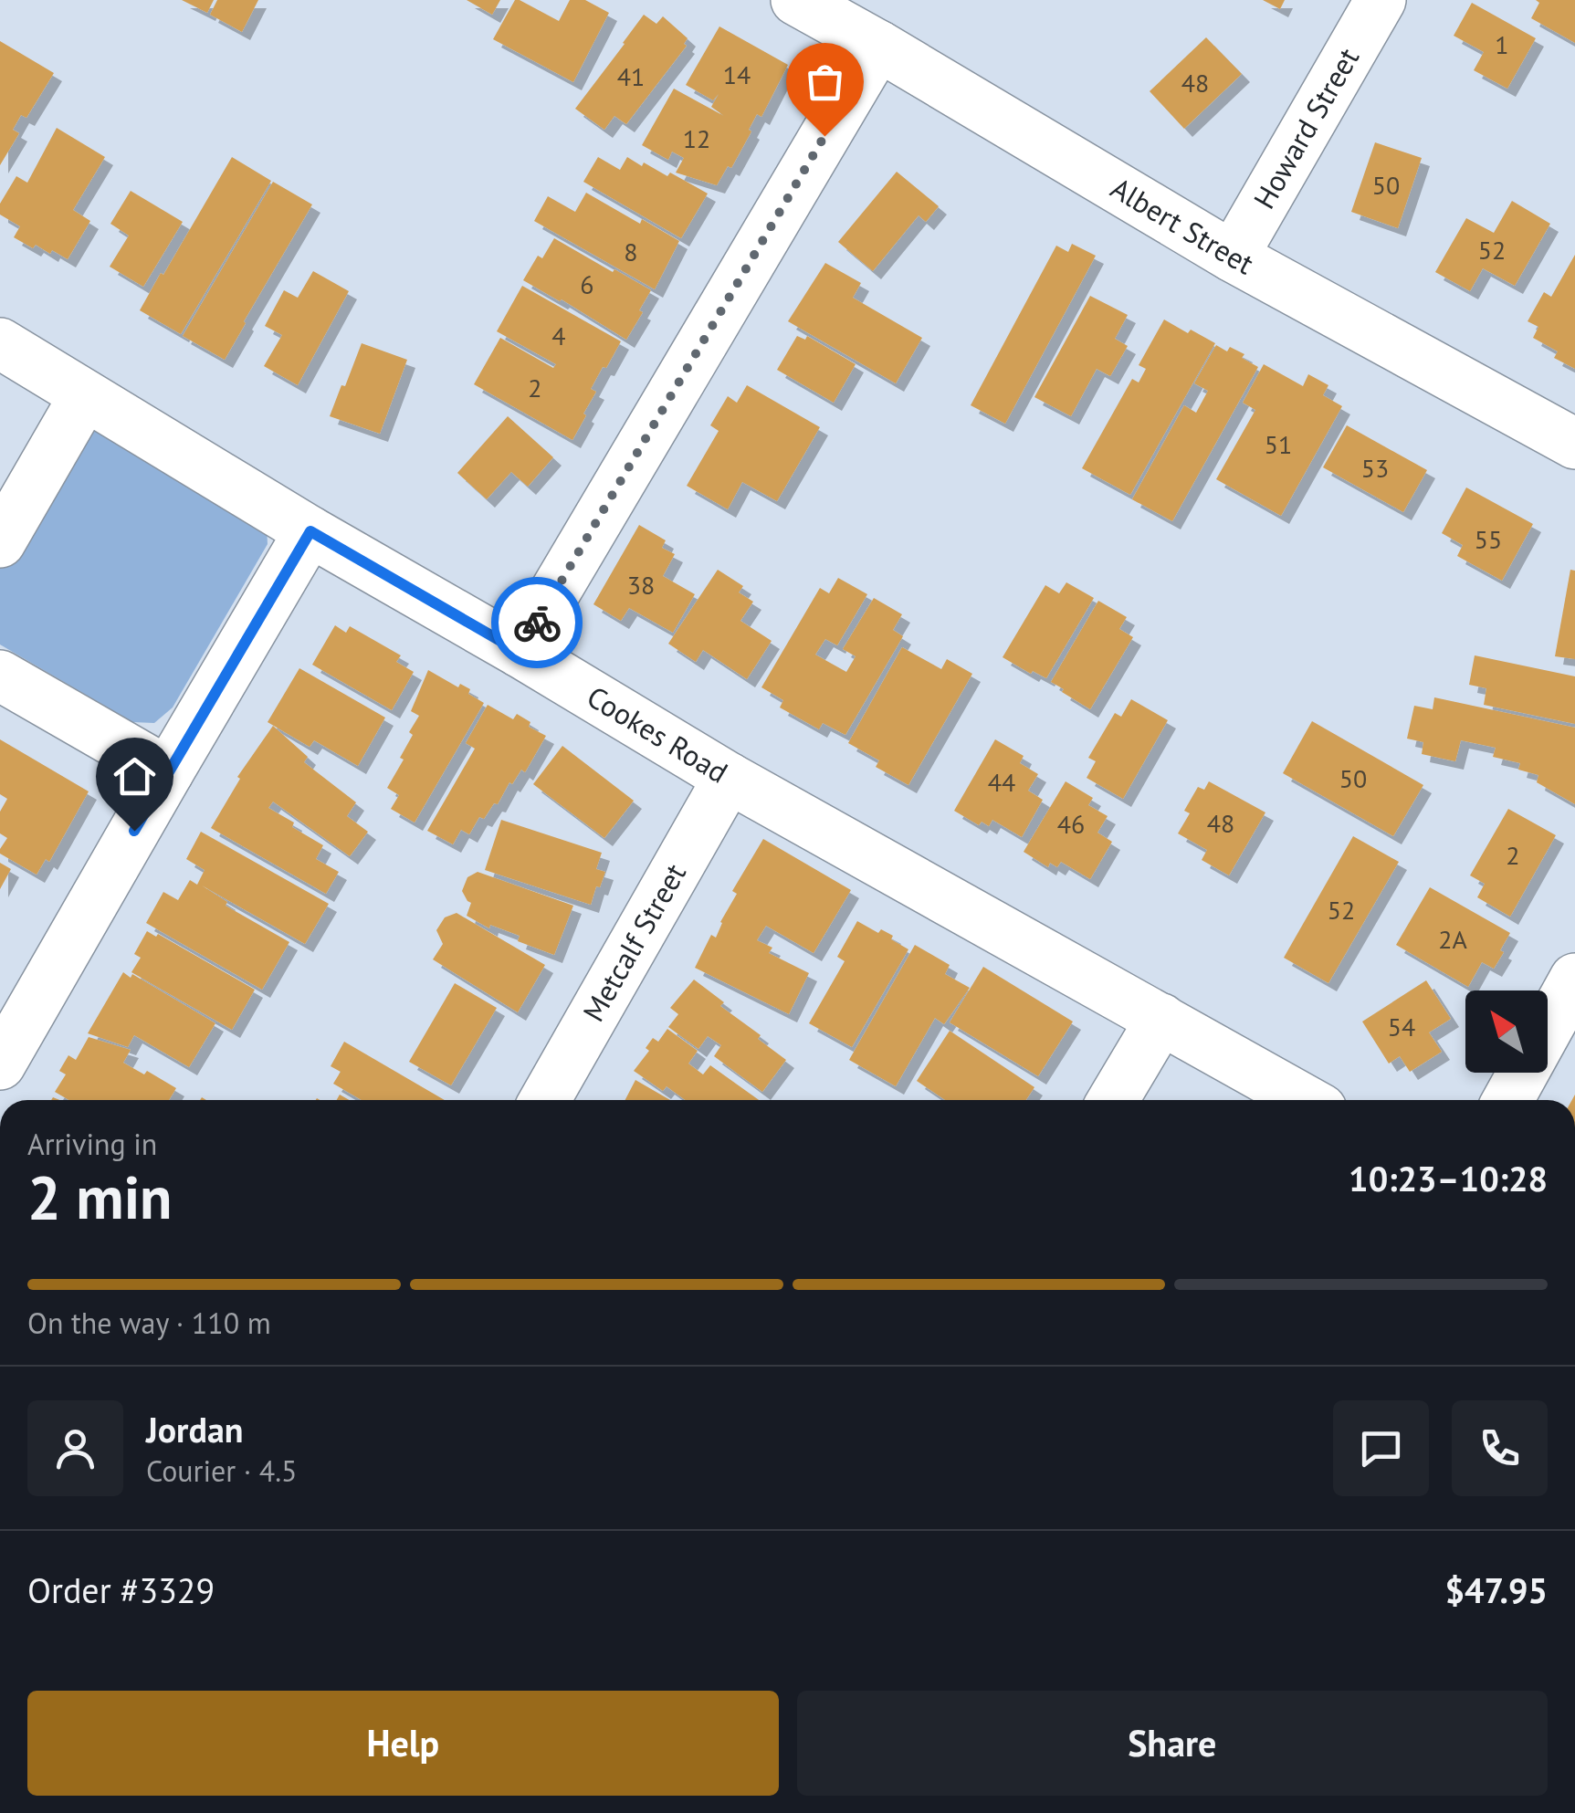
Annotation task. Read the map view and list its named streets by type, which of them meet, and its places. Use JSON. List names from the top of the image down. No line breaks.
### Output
{"streets":{"street":["Howard Street","Albert Street","Cookes Road","Metcalf Street"]},"crossings":[["Howard Street","Albert Street"],["Cookes Road","Metcalf Street"]],"house_numbers":["1","14","41","48","12","50","52","8","6","4","2","51","53","55","38","50","44","48","46","2","52","2A","54"],"north":"top left","page":{"heading":["2 min","Arriving in","10:23–10:28"],"panel":["Jordan","Courier · 4.5","Order #3329","$47.95"],"bar":"On the way · 110 m","buttons":["Help","Share"]}}
